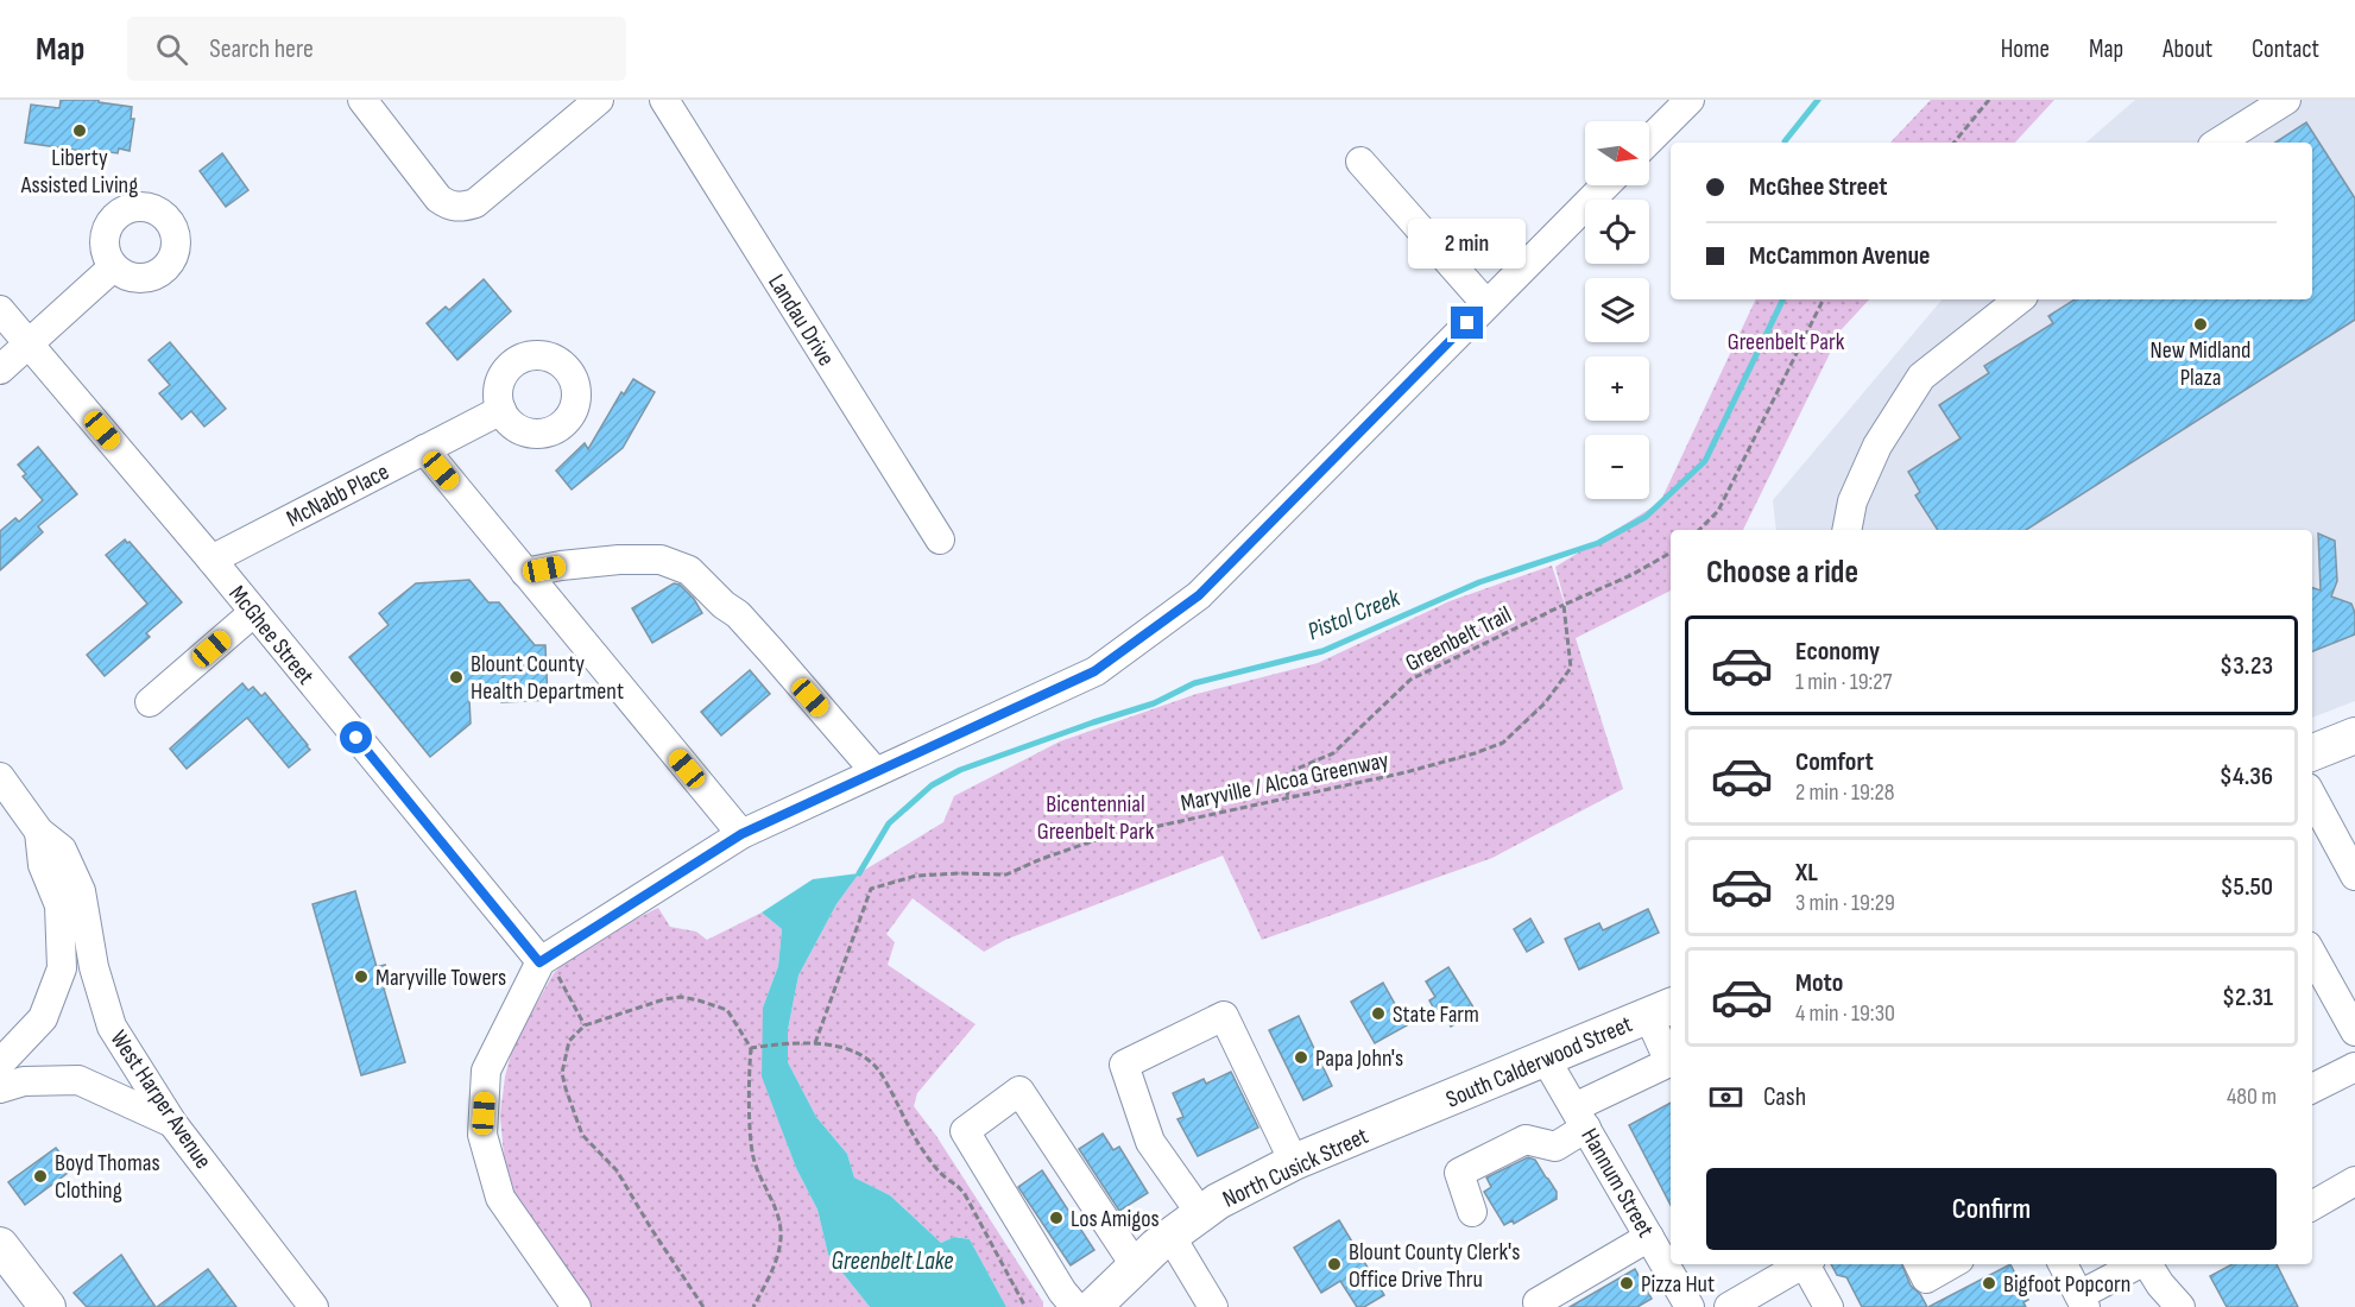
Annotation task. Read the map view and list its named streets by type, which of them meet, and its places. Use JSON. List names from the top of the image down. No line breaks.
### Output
{"streets":{"main road":["South Calderwood Street","North Cusick Street"],"street":["Landau Drive","McNabb Place","McGhee Street","West Harper Avenue","Hannum Street"],"path":["Greenbelt Trail","Maryville / Alcoa Greenway"]},"crossings":[["McNabb Place","McGhee Street"],["Greenbelt Trail","Maryville / Alcoa Greenway"],["South Calderwood Street","North Cusick Street"],["South Calderwood Street","Hannum Street"]],"water":["Pistol Creek","Greenbelt Lake"],"parks":["Greenbelt Park","Bicentennial Greenbelt Park"],"places":["Liberty Assisted Living","New Midland Plaza","Blount County Health Department","Maryville Towers","State Farm","Papa John's","Boyd Thomas Clothing","Los Amigos","Blount County Clerk's Office Drive Thru","Pizza Hut","Bigfoot Popcorn"],"north":"right","page":{"header":"Map","search":"Search here","nav":["Home","Map","About","Contact"],"map_buttons":["+","−"],"banner":["McGhee Street","McCammon Avenue"],"bubble":"2 min","heading":"Choose a ride","list":[{"name":"Economy","note":"1 min · 19:27","value":"$3.23"},{"name":"Comfort","note":"2 min · 19:28","value":"$4.36"},{"name":"XL","note":"3 min · 19:29","value":"$5.50"},{"name":"Moto","note":"4 min · 19:30","value":"$2.31"}],"pay":["Cash","480 m"],"buttons":"Confirm"}}
